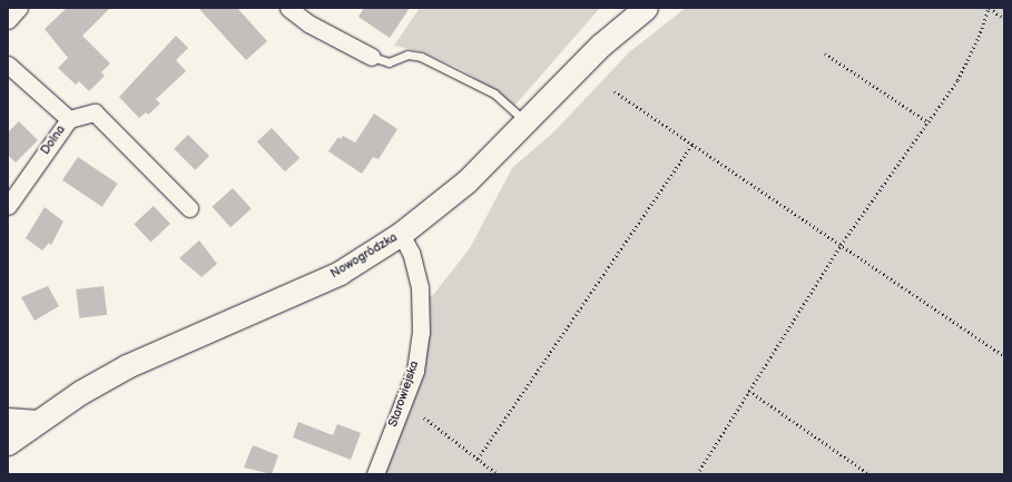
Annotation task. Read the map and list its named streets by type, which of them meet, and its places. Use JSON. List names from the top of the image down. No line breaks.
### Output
{"streets":{"main road":["Nowogródzka"],"street":["Dolna","Starowiejska"]},"crossings":[["Nowogródzka","Starowiejska"]]}
